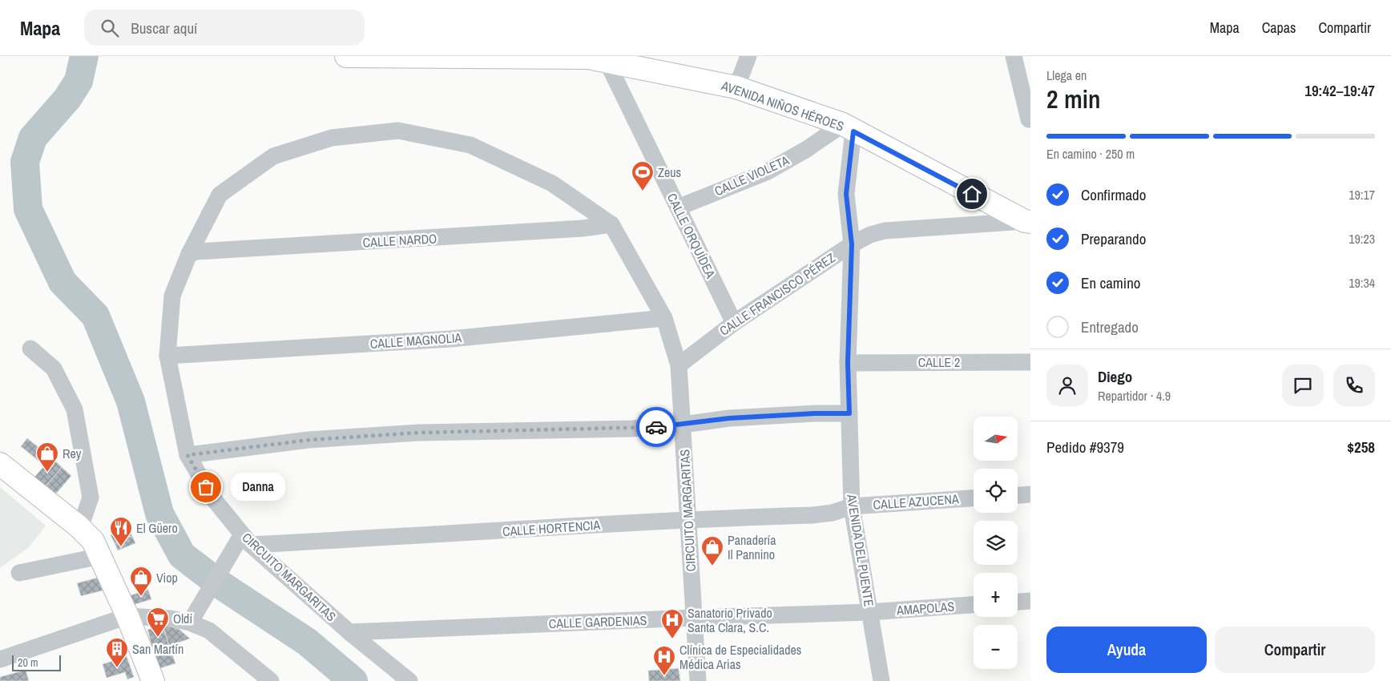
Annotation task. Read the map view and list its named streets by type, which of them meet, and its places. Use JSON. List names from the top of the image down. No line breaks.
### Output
{"streets":{"main road":["AVENIDA NIÑOS HÉROES"],"street":["CALLE VIOLETA","CALLE ORQUÍDEA","CALLE NARDO","CALLE FRANCISCO PÉREZ","CALLE MAGNOLIA","CALLE 2","CALLE AZUCENA","CIRCUITO MARGARITAS","CALLE HORTENCIA","AVENIDA DEL PUENTE","AMAPOLAS","CALLE GARDENIAS"]},"crossings":[["AVENIDA NIÑOS HÉROES","CALLE VIOLETA"],["AVENIDA NIÑOS HÉROES","CALLE ORQUÍDEA"],["AVENIDA NIÑOS HÉROES","CALLE FRANCISCO PÉREZ"],["AVENIDA NIÑOS HÉROES","AVENIDA DEL PUENTE"],["CALLE VIOLETA","CALLE ORQUÍDEA"],["CALLE VIOLETA","AVENIDA DEL PUENTE"],["CALLE ORQUÍDEA","CALLE FRANCISCO PÉREZ"],["CALLE NARDO","CIRCUITO MARGARITAS"],["CALLE FRANCISCO PÉREZ","CIRCUITO MARGARITAS"],["CALLE FRANCISCO PÉREZ","AVENIDA DEL PUENTE"],["CALLE MAGNOLIA","CIRCUITO MARGARITAS"],["CALLE 2","AVENIDA DEL PUENTE"],["CALLE AZUCENA","CALLE HORTENCIA"],["CALLE AZUCENA","AVENIDA DEL PUENTE"],["CIRCUITO MARGARITAS","CALLE HORTENCIA"],["CIRCUITO MARGARITAS","CALLE GARDENIAS"],["CALLE HORTENCIA","AVENIDA DEL PUENTE"],["AVENIDA DEL PUENTE","AMAPOLAS"],["AVENIDA DEL PUENTE","CALLE GARDENIAS"],["AMAPOLAS","CALLE GARDENIAS"]],"places":{"sports":["Zeus"],"shop":["Rey","Panadería Il Pannino","Viop"],"other":["Danna"],"restaurant":["El Güero"],"supermarket":["Oldí"],"hospital":["Sanatorio Privado Santa Clara, S.C.","Clínica de Especialidades Médica Arias"],"building":["San Martín"]},"scale_bar":"20 m","north":"right","page":{"header":"Mapa","search":"Buscar aquí","nav":["Mapa","Capas","Compartir"],"heading":["2 min","Llega en","19:42–19:47"],"panel":["Diego","Repartidor · 4.9","Pedido #9379","$258"],"bar":"En camino · 250 m","list":[["Confirmado","19:17"],["Preparando","19:23"],["En camino","19:34"],"Entregado"],"map_buttons":["+","−"],"bubble":"Danna","buttons":["Ayuda","Compartir"],"scale":"20 m"}}
